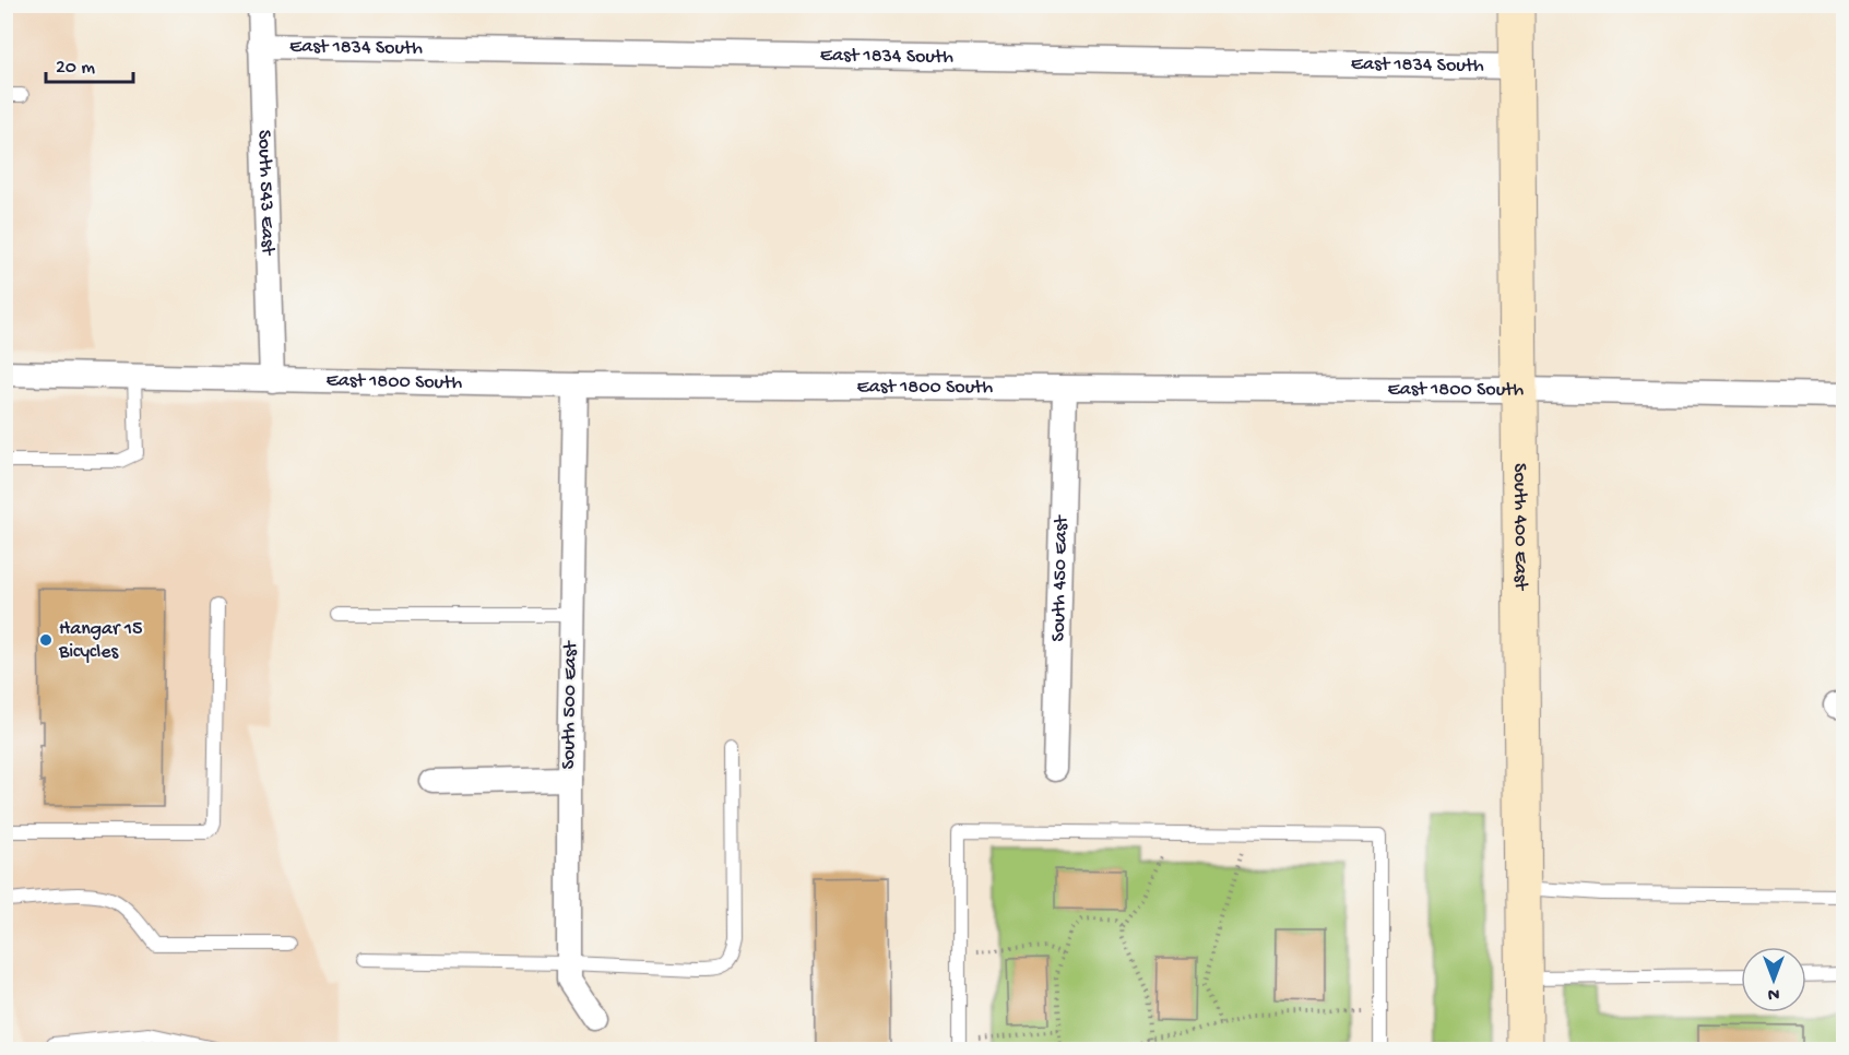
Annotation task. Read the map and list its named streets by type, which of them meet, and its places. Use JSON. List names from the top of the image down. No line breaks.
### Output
{"streets":{"street":["East 1834 South","South 543 East","East 1800 South","South 400 East","South 450 East","South 500 East"]},"crossings":[["East 1834 South","South 543 East"],["East 1834 South","South 400 East"],["South 543 East","East 1800 South"],["East 1800 South","South 400 East"],["East 1800 South","South 450 East"],["East 1800 South","South 500 East"]],"places":["Hangar 15 Bicycles"],"scale_bar":"20 m","north":"bottom"}
